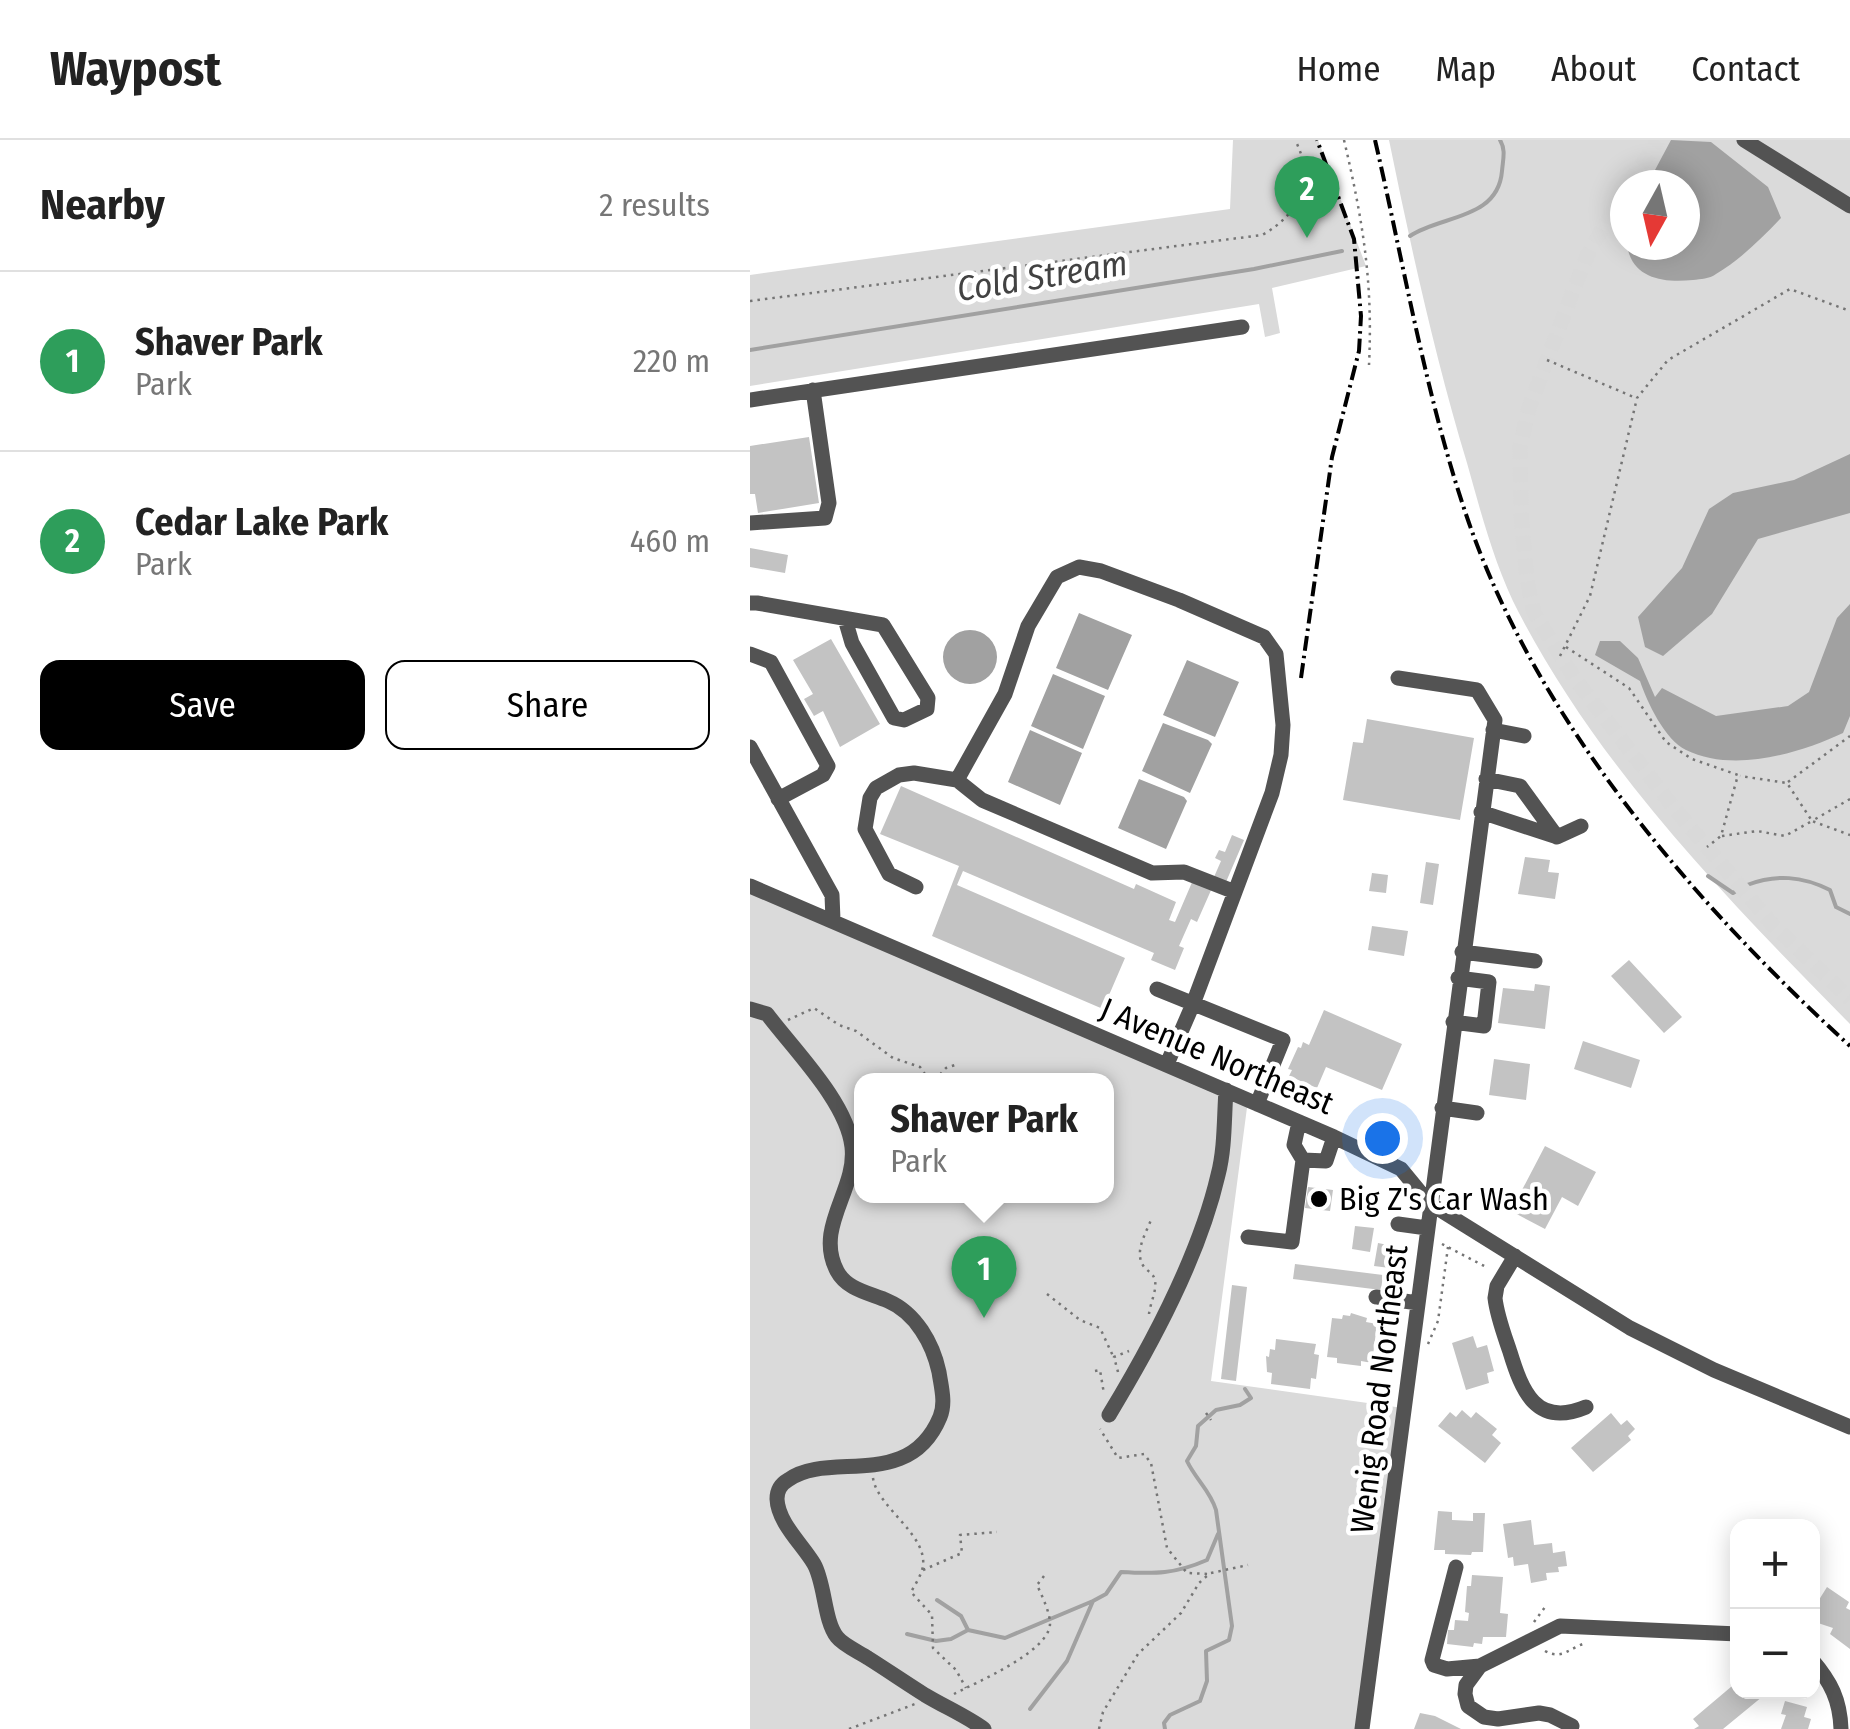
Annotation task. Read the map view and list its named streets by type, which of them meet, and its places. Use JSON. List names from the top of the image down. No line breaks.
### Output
{"streets":{"street":["J Avenue Northeast","Wenig Road Northeast"]},"crossings":[["J Avenue Northeast","Wenig Road Northeast"]],"water":["Cold Stream"],"places":["Big Z's Car Wash"],"north":"bottom","page":{"header":"Waypost","nav":["Home","Map","About","Contact"],"heading":["Nearby","2 results"],"pins":["2","1"],"list":[{"mark":"1","name":"Shaver Park","note":"Park","value":"220 m"},{"mark":"2","name":"Cedar Lake Park","note":"Park","value":"460 m"}],"buttons":["Save","Share"],"popup":["Shaver Park","Park"],"map_buttons":["+","−"]}}
